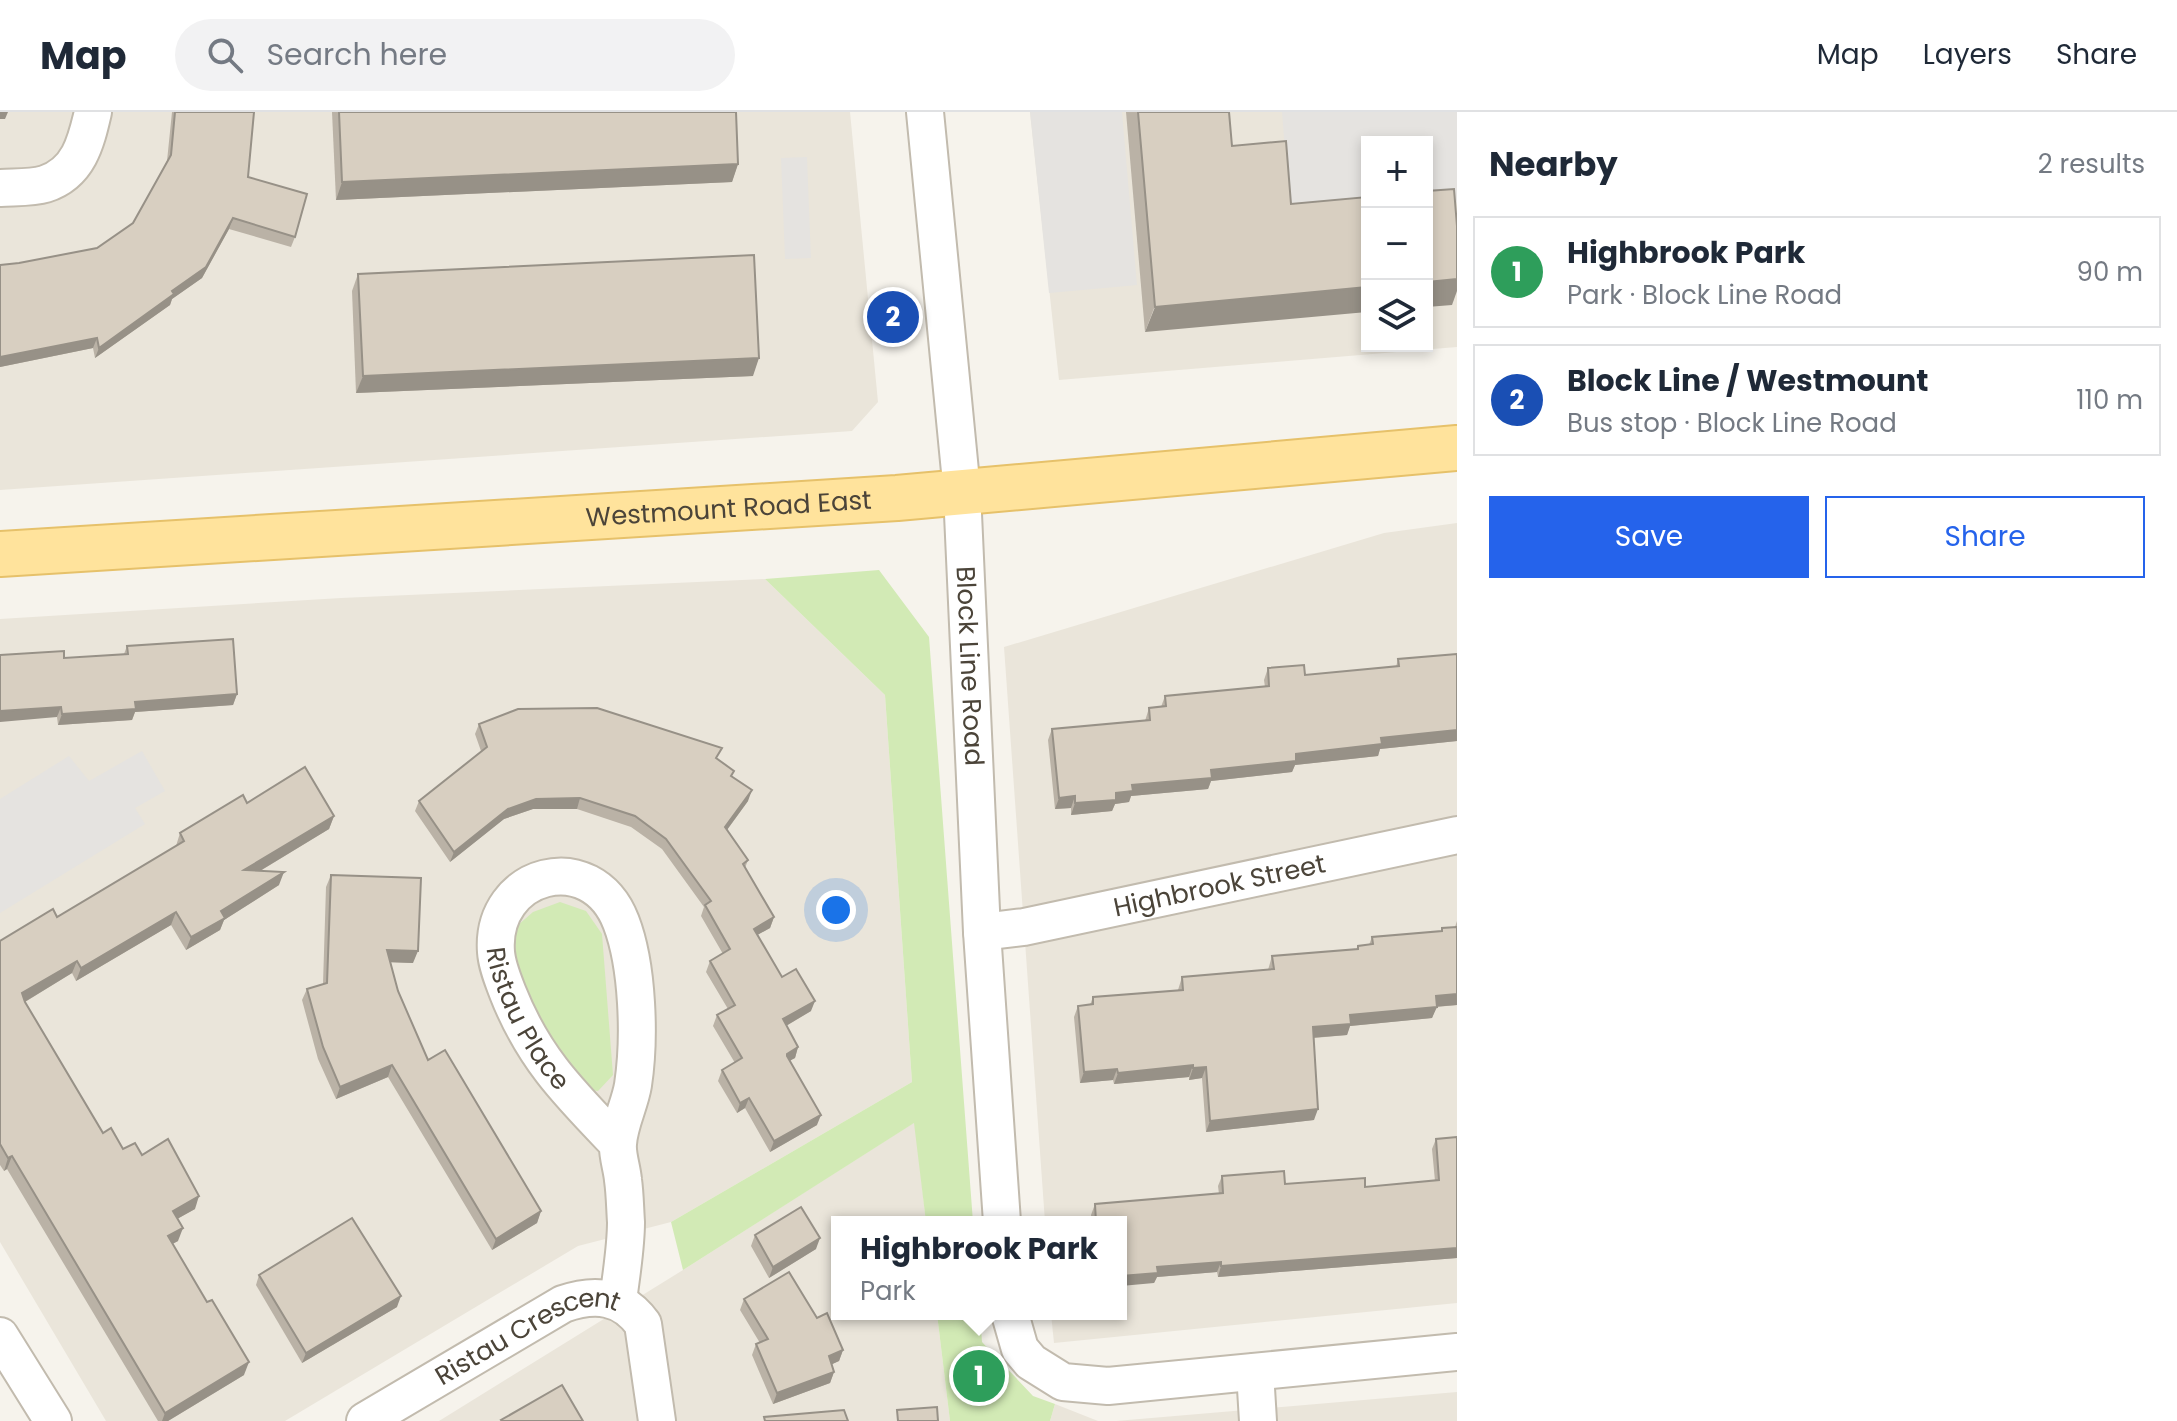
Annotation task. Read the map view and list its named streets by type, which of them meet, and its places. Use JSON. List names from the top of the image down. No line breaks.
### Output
{"streets":{"main road":["Westmount Road East"],"street":["Block Line Road","Highbrook Street","Ristau Place","Ristau Crescent"]},"crossings":[["Westmount Road East","Block Line Road"],["Block Line Road","Highbrook Street"],["Ristau Place","Ristau Crescent"]],"page":{"header":"Map","search":"Search here","nav":["Map","Layers","Share"],"heading":["Nearby","2 results"],"map_buttons":["+","−"],"list":[{"mark":"1","name":"Highbrook Park","note":"Park · Block Line Road","value":"90 m"},{"mark":"2","name":"Block Line / Westmount","note":"Bus stop · Block Line Road","value":"110 m"}],"pins":["2","1"],"buttons":["Save","Share"],"popup":["Highbrook Park","Park"]}}
